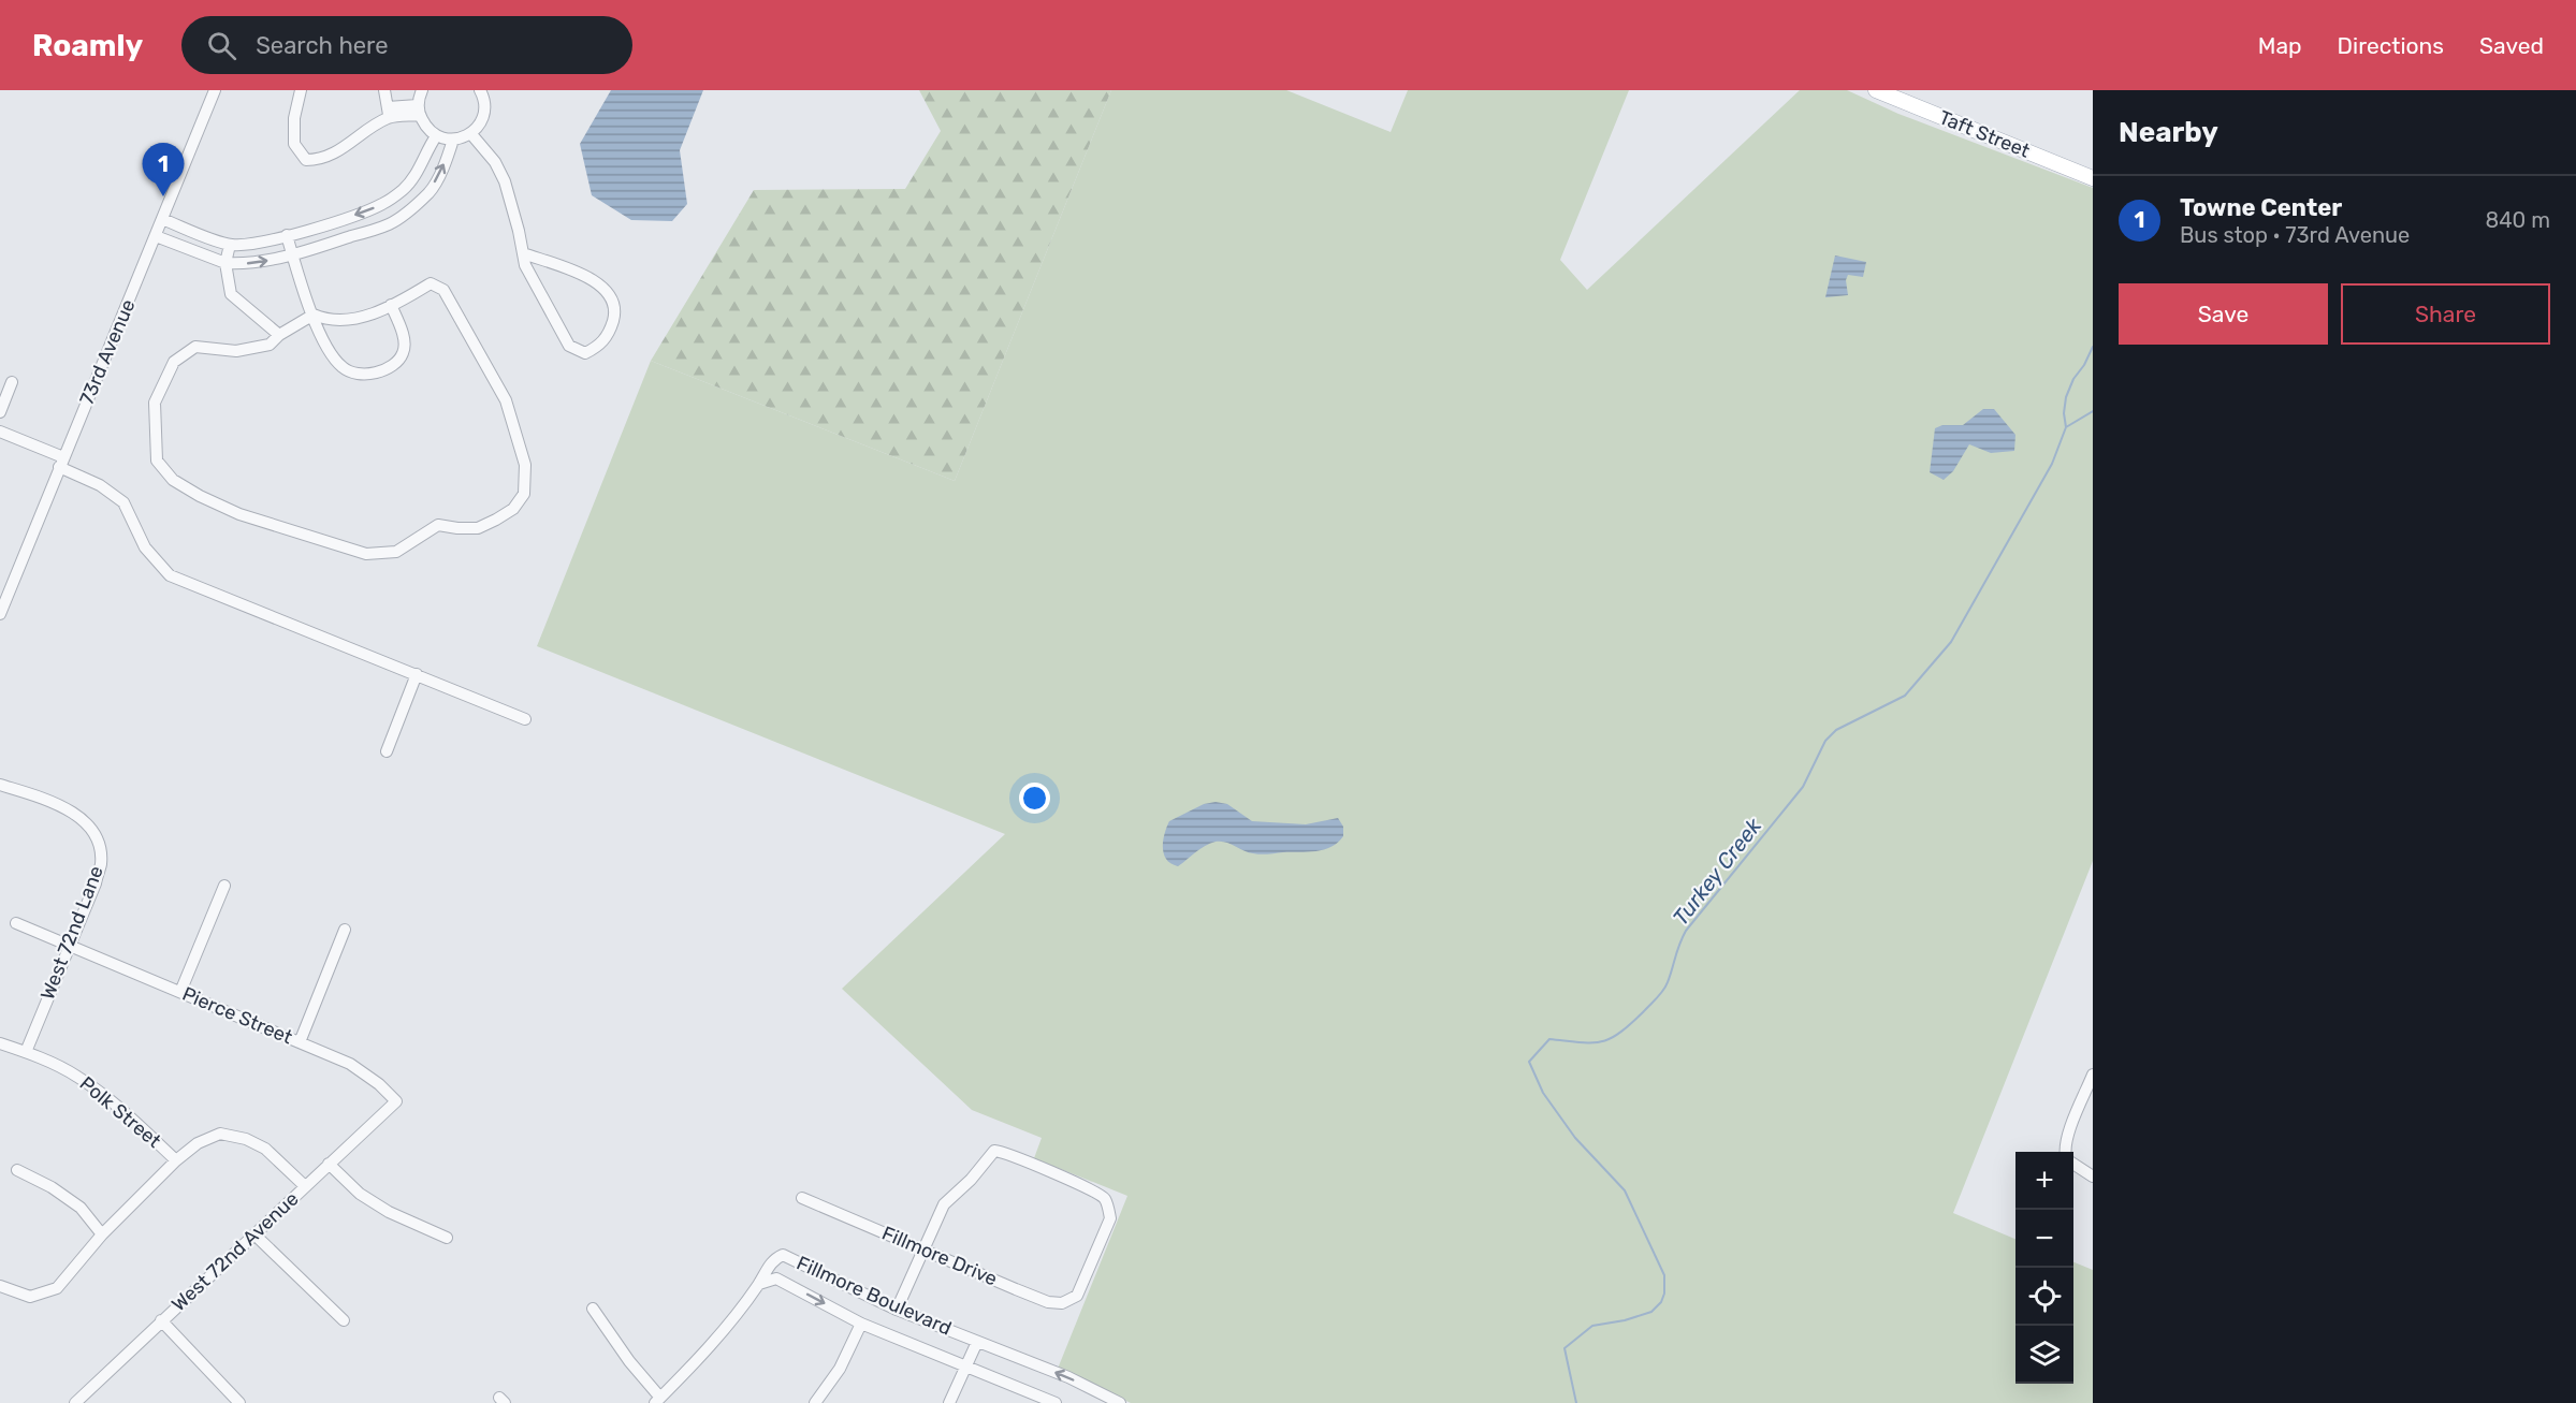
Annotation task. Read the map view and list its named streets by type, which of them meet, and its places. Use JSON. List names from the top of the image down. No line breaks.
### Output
{"streets":{"main road":["Taft Street"],"street":["73rd Avenue","West 72nd Lane","Pierce Street","Polk Street","West 72nd Avenue","Fillmore Drive","Fillmore Boulevard"]},"crossings":[["West 72nd Lane","Pierce Street"],["West 72nd Lane","Polk Street"],["Pierce Street","West 72nd Avenue"]],"water":["Turkey Creek"],"page":{"header":"Roamly","search":"Search here","nav":["Map","Directions","Saved"],"heading":"Nearby","pins":"1","list":[{"mark":"1","name":"Towne Center","note":"Bus stop · 73rd Avenue","value":"840 m"}],"buttons":["Save","Share"],"map_buttons":["+","−"]}}
